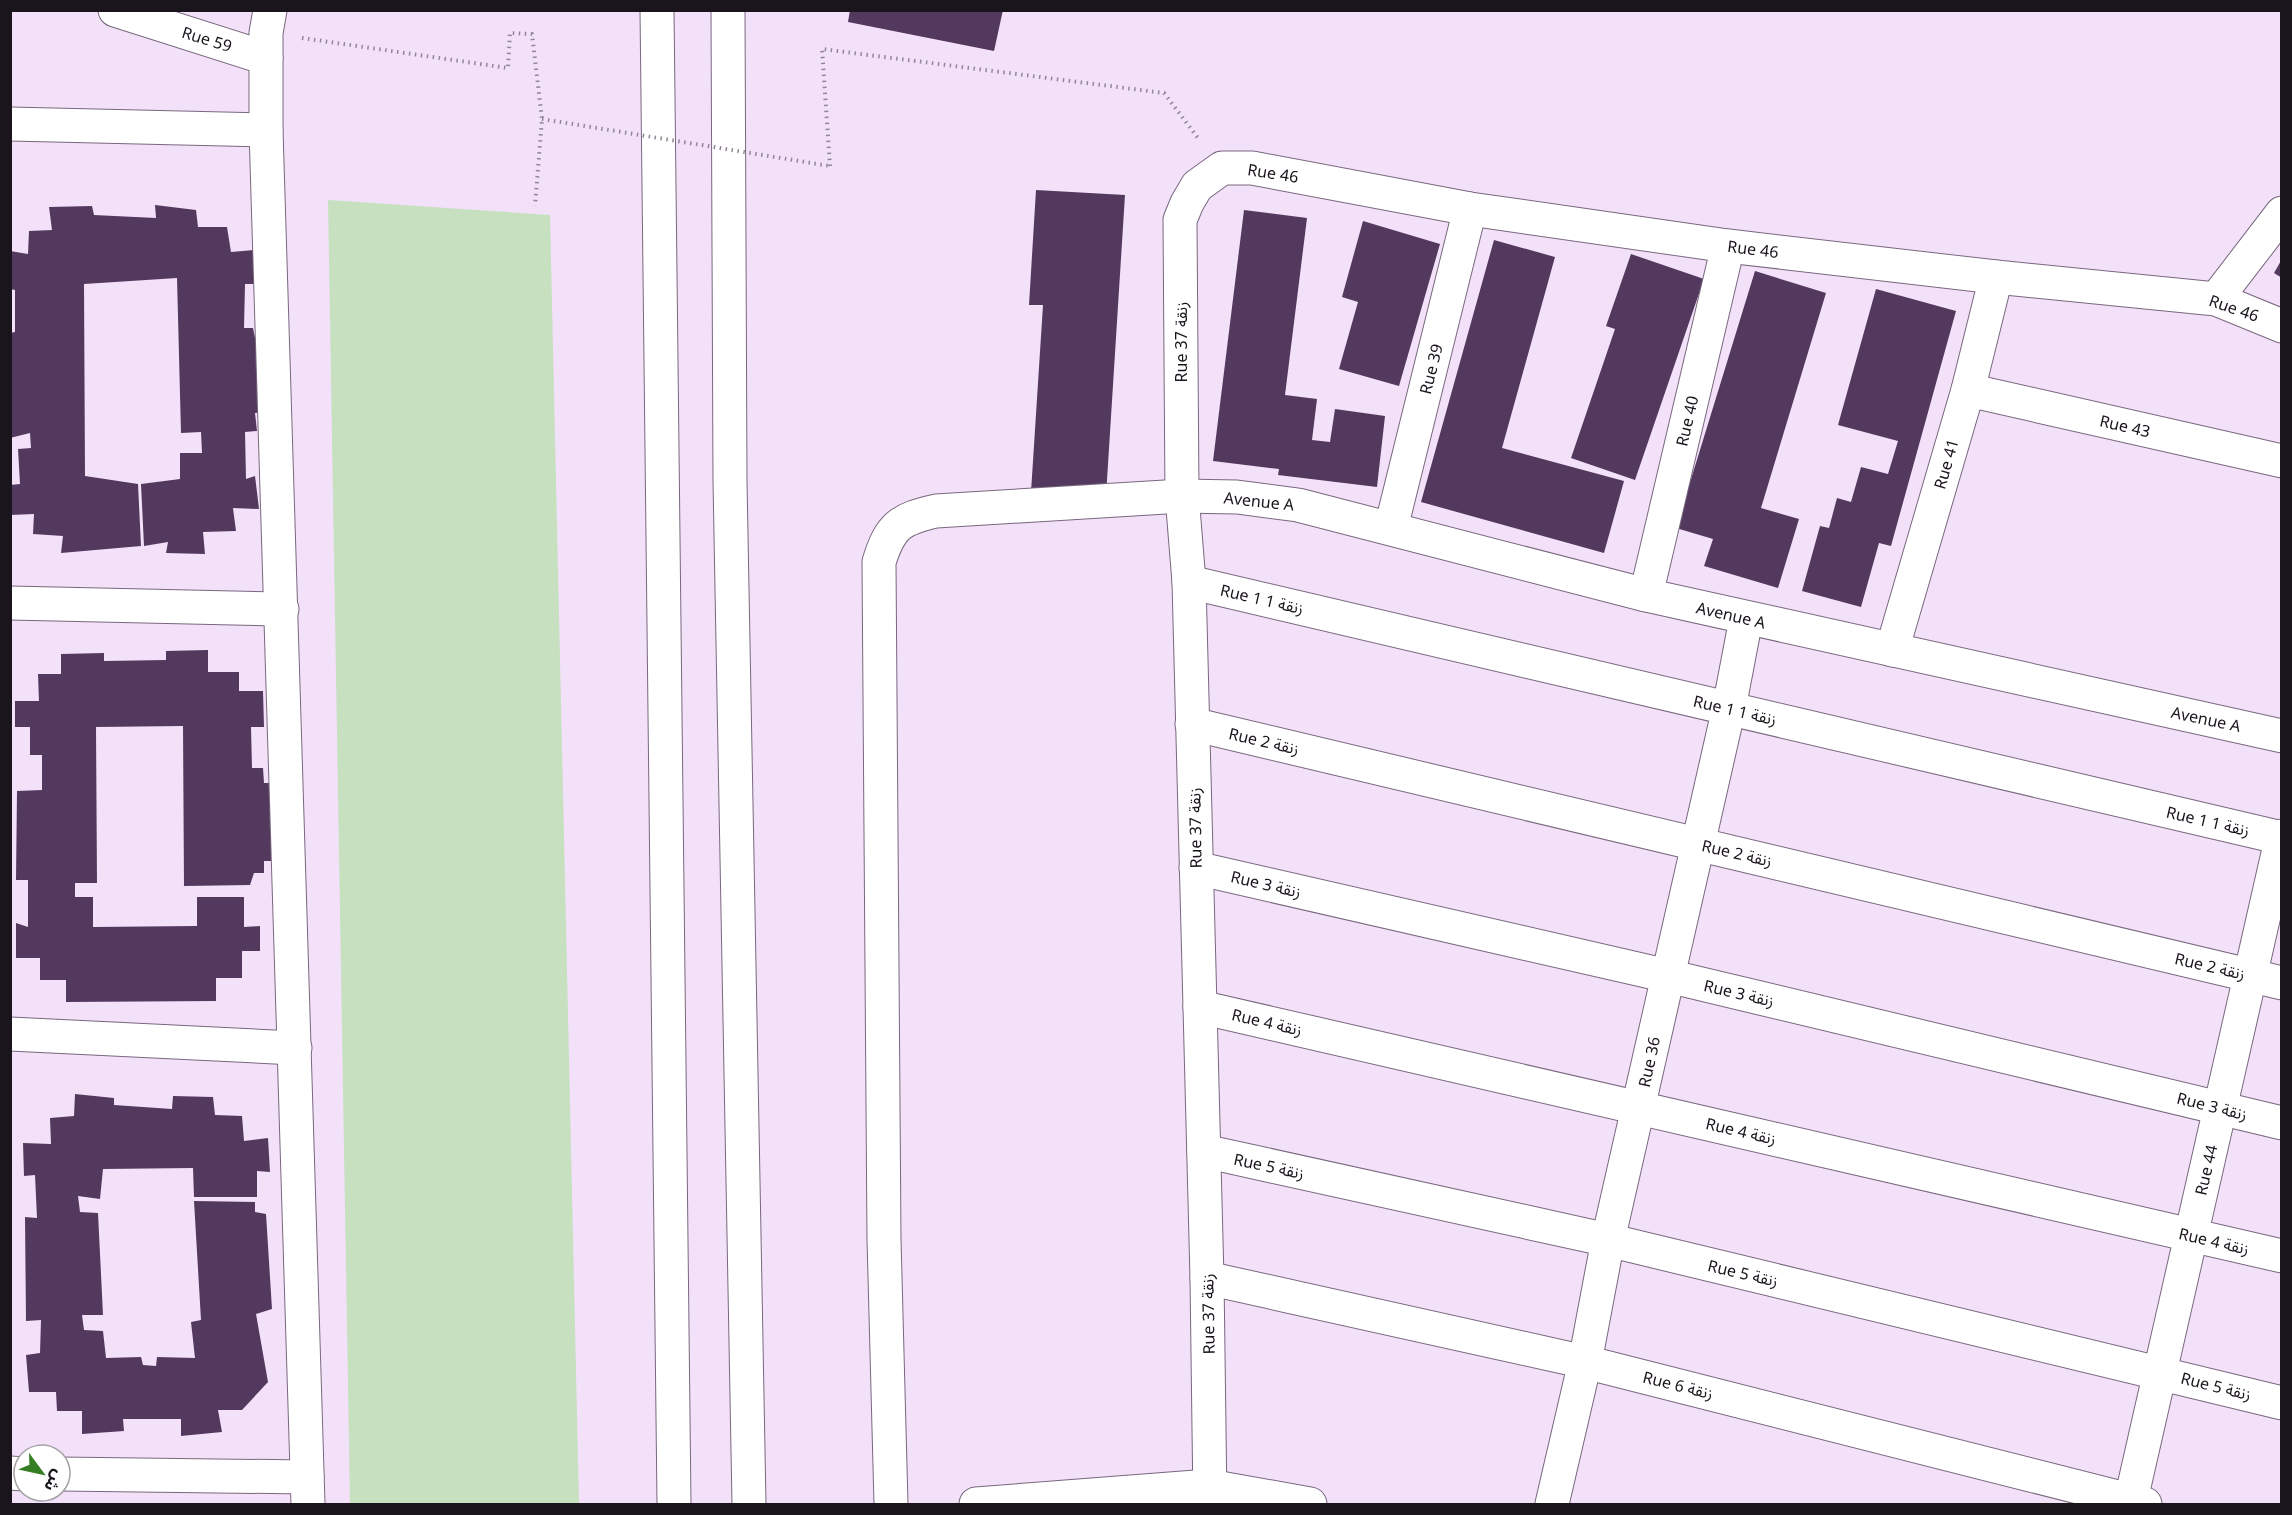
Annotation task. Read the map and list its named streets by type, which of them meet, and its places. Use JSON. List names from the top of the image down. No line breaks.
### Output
{"streets":{"main road":["Rue 59","Rue 46","Rue 37 زنقة","Rue 39","Rue 40","Rue 43","Rue 41","Avenue A","Rue 1 زنقة 1","Rue 2 زنقة","Rue 3 زنقة","Rue 4 زنقة","Rue 36","Rue 5 زنقة","Rue 44","Rue 6 زنقة"]},"crossings":[["Rue 46","Rue 37 زنقة"],["Rue 46","Rue 39"],["Rue 46","Rue 40"],["Rue 46","Rue 41"],["Rue 37 زنقة","Avenue A"],["Rue 37 زنقة","Rue 1 زنقة 1"],["Rue 37 زنقة","Rue 2 زنقة"],["Rue 37 زنقة","Rue 3 زنقة"],["Rue 37 زنقة","Rue 4 زنقة"],["Rue 37 زنقة","Rue 5 زنقة"],["Rue 37 زنقة","Rue 6 زنقة"],["Rue 39","Avenue A"],["Rue 40","Avenue A"],["Rue 43","Rue 41"],["Rue 41","Avenue A"],["Avenue A","Rue 36"],["Rue 1 زنقة 1","Rue 36"],["Rue 1 زنقة 1","Rue 44"],["Rue 2 زنقة","Rue 36"],["Rue 2 زنقة","Rue 44"],["Rue 3 زنقة","Rue 36"],["Rue 3 زنقة","Rue 44"],["Rue 4 زنقة","Rue 36"],["Rue 4 زنقة","Rue 44"],["Rue 36","Rue 5 زنقة"],["Rue 36","Rue 6 زنقة"],["Rue 5 زنقة","Rue 44"],["Rue 44","Rue 6 زنقة"]],"north":"bottom right"}
